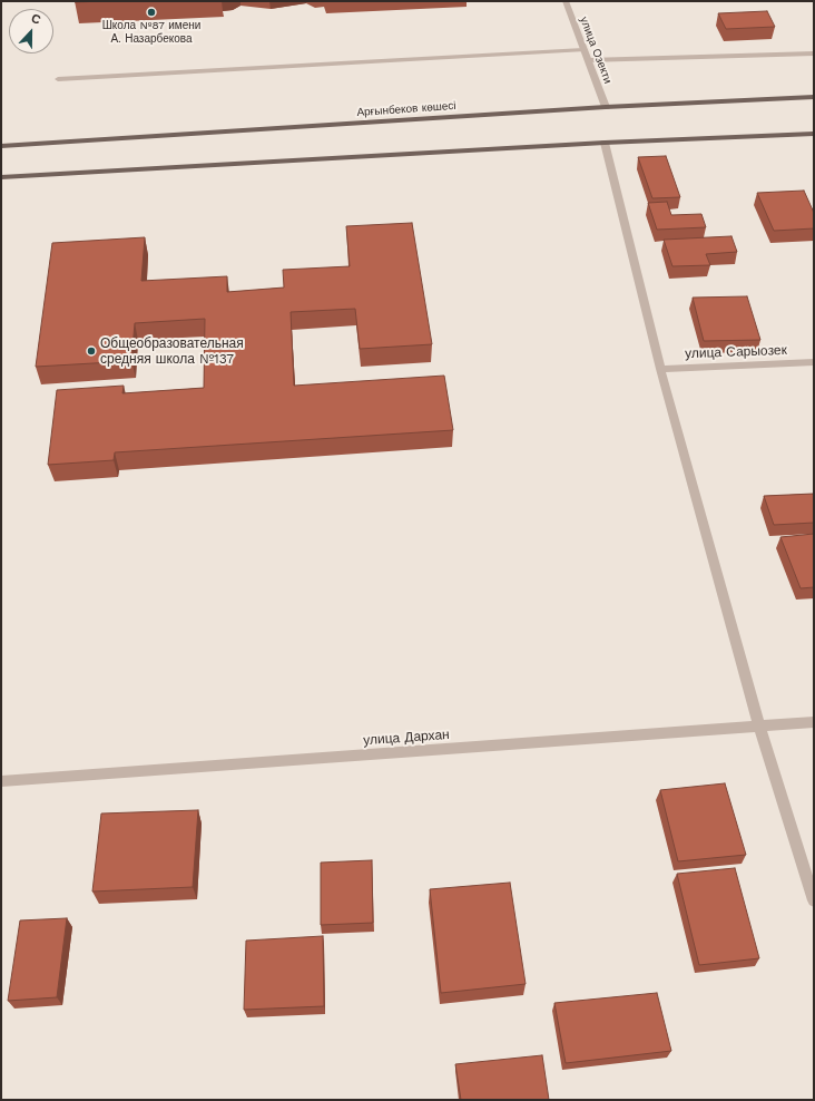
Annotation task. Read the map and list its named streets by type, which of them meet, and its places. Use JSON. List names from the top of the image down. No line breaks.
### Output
{"streets":{"main road":["Арғынбеков көшесі"],"street":["улица Озекти","улица Сарыозек","улица Дархан"]},"crossings":[["улица Озекти","Арғынбеков көшесі"]],"places":["Школа №87 имени А. Назарбекова","Общеобразовательная средняя школа №137"],"north":"top"}
